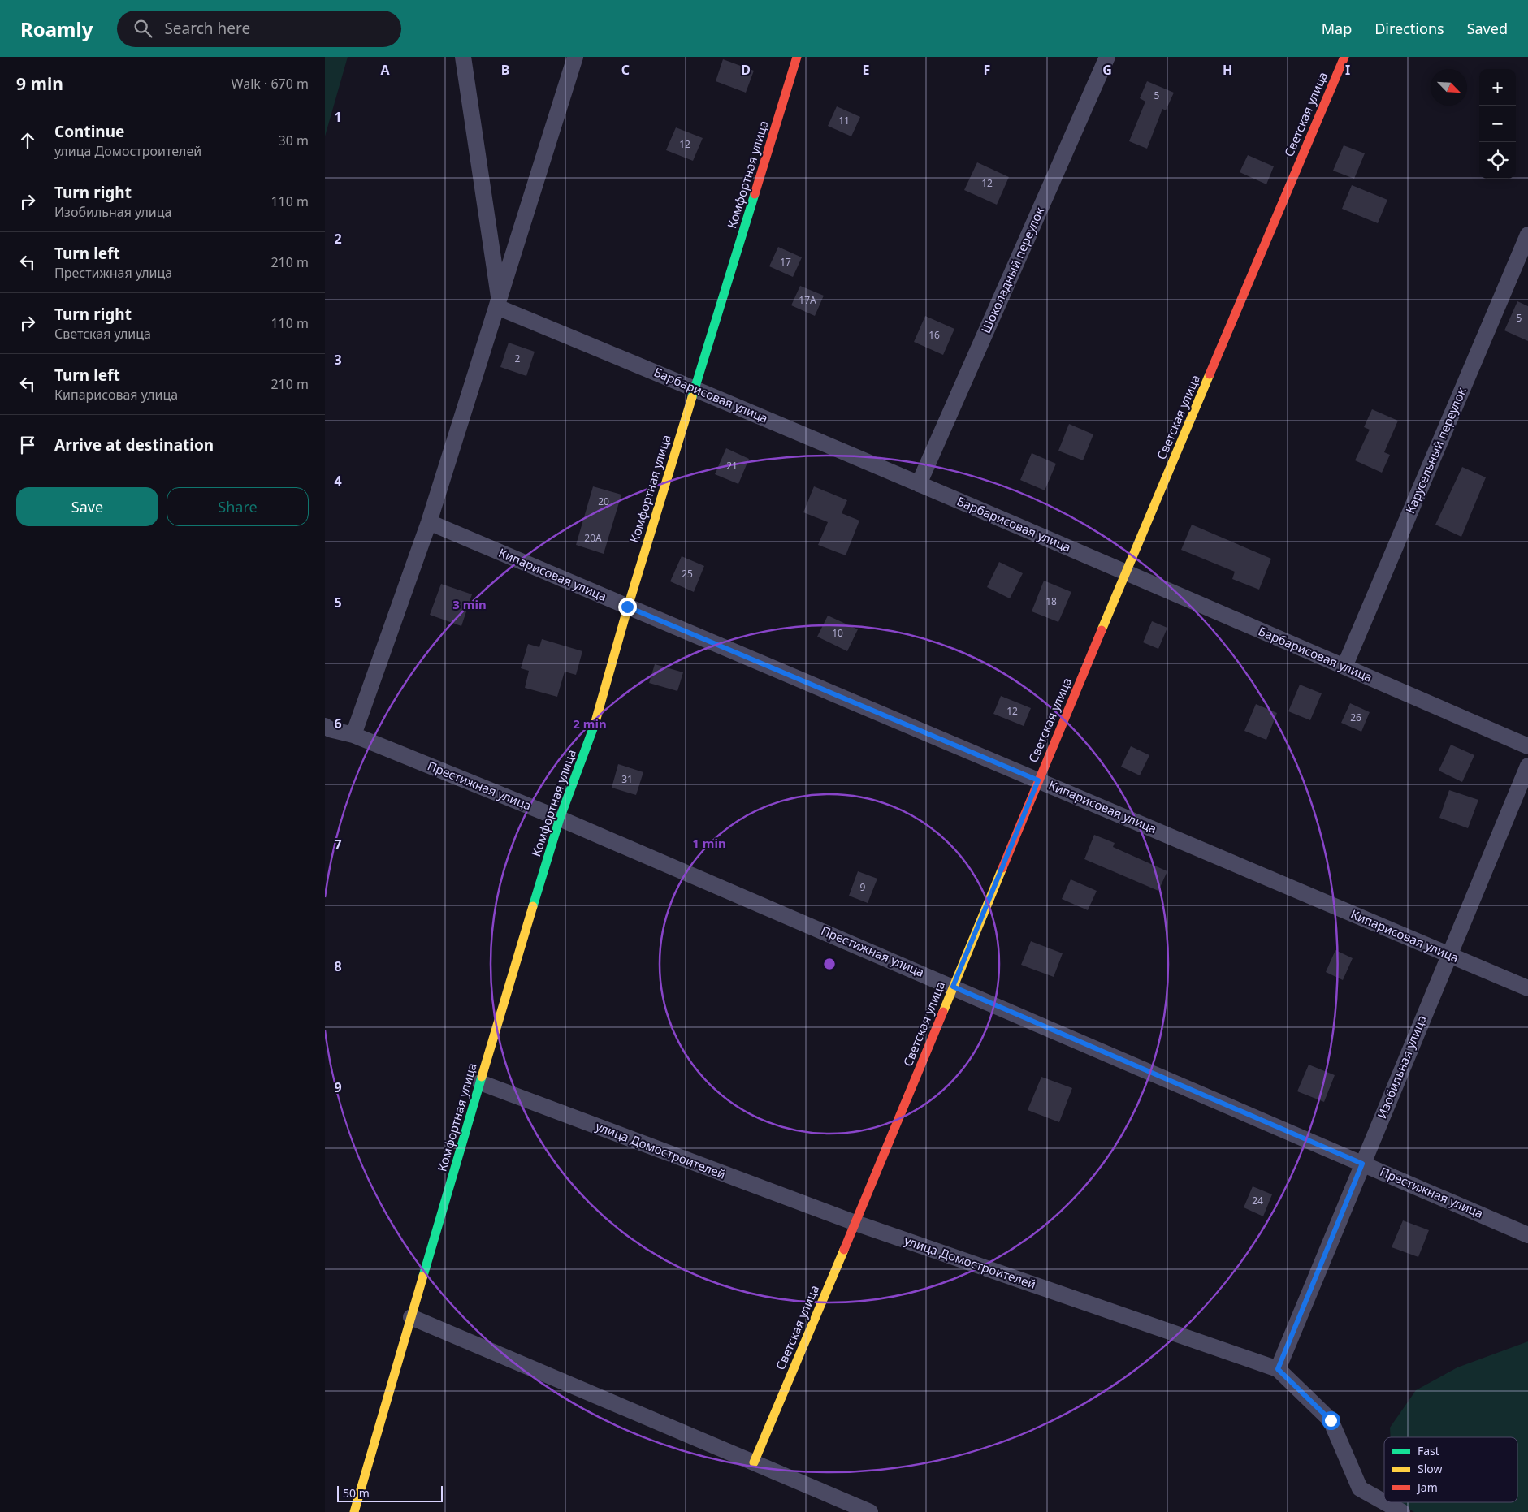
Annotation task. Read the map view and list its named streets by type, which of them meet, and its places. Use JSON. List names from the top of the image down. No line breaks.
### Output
{"streets":{"street":["Светская улица","Комфортная улица","Шоколадный переулок","Барбарисовая улица","Карусельный переулок","Кипарисовая улица","Престижная улица","Изобильная улица","улица Домостроителей"]},"crossings":[["Светская улица","Барбарисовая улица"],["Светская улица","Кипарисовая улица"],["Светская улица","Престижная улица"],["Светская улица","улица Домостроителей"],["Комфортная улица","Барбарисовая улица"],["Комфортная улица","Кипарисовая улица"],["Комфортная улица","Престижная улица"],["Комфортная улица","улица Домостроителей"],["Шоколадный переулок","Барбарисовая улица"],["Барбарисовая улица","Карусельный переулок"],["Кипарисовая улица","Изобильная улица"],["Престижная улица","Изобильная улица"],["Изобильная улица","улица Домостроителей"]],"house_numbers":["5","11","12","12","17","17А","5","16","2","21","20","20А","25","18","10","12","26","31","9","24"],"legend":["Fast","Slow","Jam"],"scale_bar":"50 m","north":"bottom right","page":{"header":"Roamly","search":"Search here","nav":["Map","Directions","Saved"],"heading":["9 min","Walk · 670 m"],"map_buttons":["+","−"],"list":[["Continue","улица Домостроителей","30 m"],["Turn right","Изобильная улица","110 m"],["Turn left","Престижная улица","210 m"],["Turn right","Светская улица","110 m"],["Turn left","Кипарисовая улица","210 m"],"Arrive at destination"],"buttons":["Save","Share"],"scale":"50 m"},"grid":{"columns":["A","B","C","D","E","F","G","H","I"],"rows":["1","2","3","4","5","6","7","8","9"]},"rings":["3 min","2 min","1 min"]}
